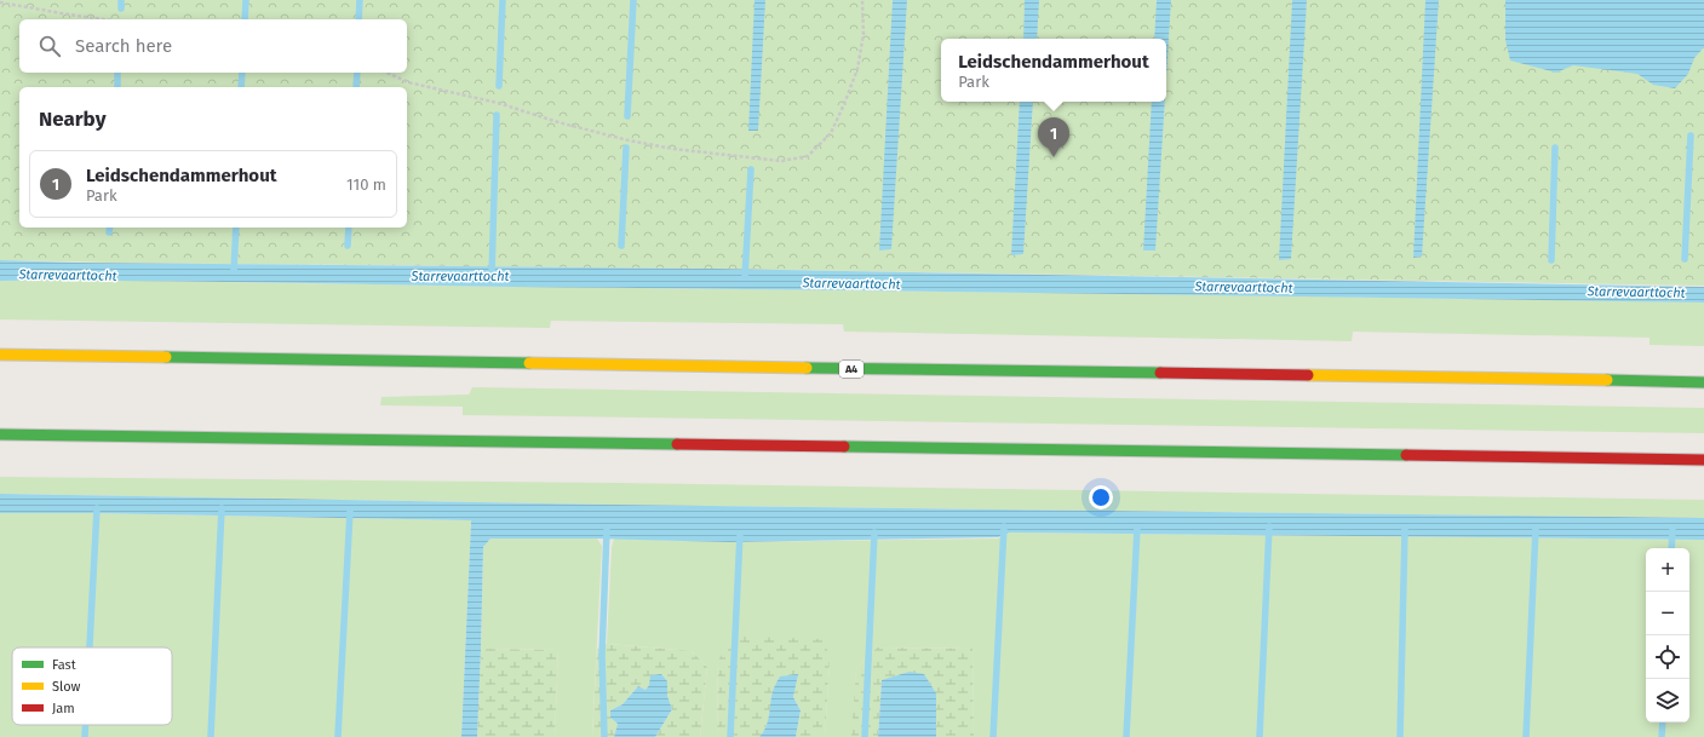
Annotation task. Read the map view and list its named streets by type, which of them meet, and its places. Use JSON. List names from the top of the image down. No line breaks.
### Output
{"streets":{"highway":["A4"]},"water":["Starrevaarttocht"],"legend":["Fast","Slow","Jam"],"page":{"search":"Search here","popup":["Leidschendammerhout","Park"],"heading":"Nearby","pins":"1","list":[{"mark":"1","name":"Leidschendammerhout","note":"Park","value":"110 m"}],"map_buttons":["+","−"]}}
